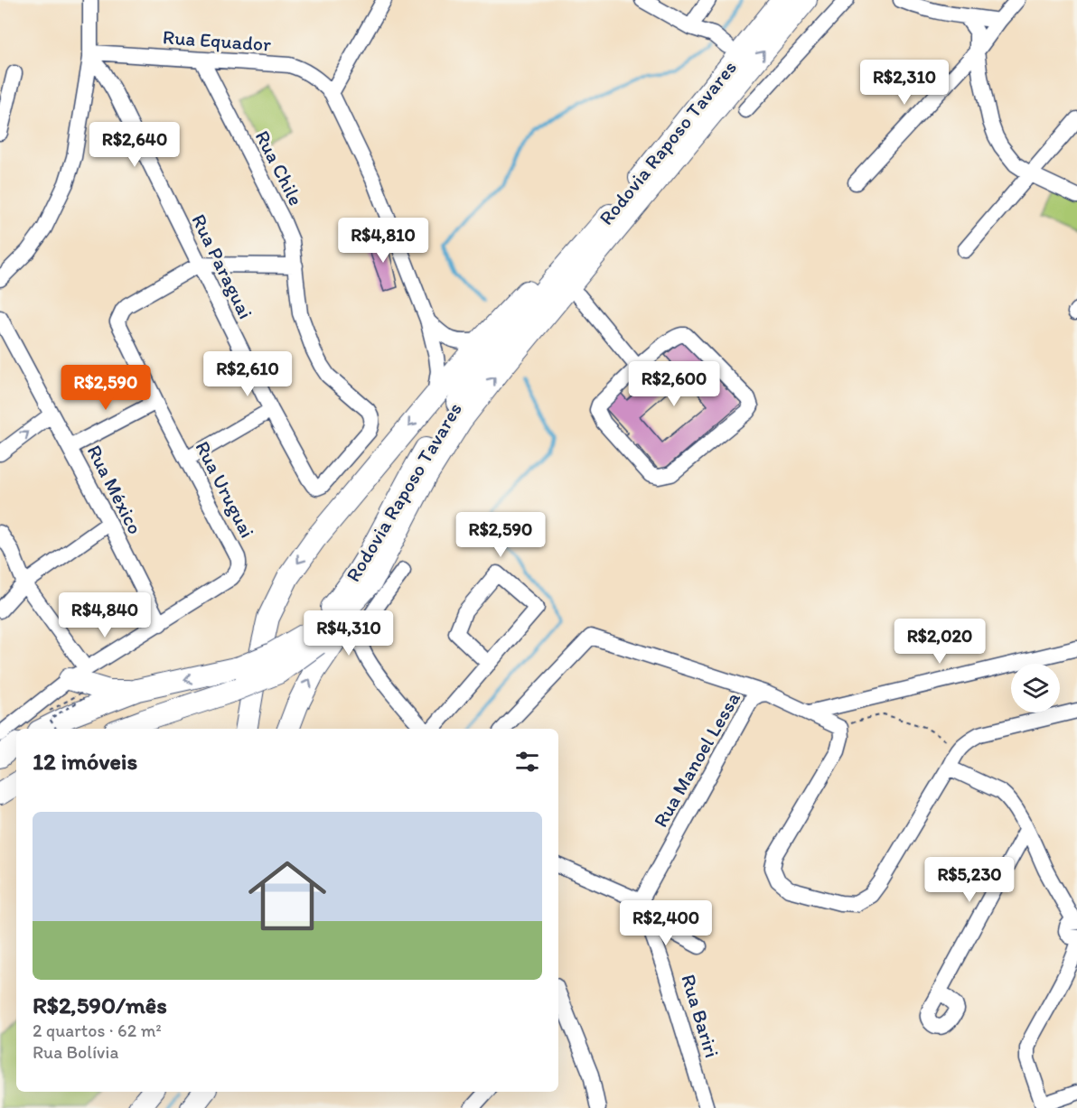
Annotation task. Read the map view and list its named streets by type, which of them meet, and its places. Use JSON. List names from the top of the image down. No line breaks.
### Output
{"streets":{"highway":["Rodovia Raposo Tavares"],"street":["Rua Equador","Rua Chile","Rua Paraguai","Rua México","Rua Uruguai","Rua Manoel Lessa","Rua Bariri"]},"crossings":[["Rua Equador","Rua Chile"],["Rua Equador","Rua Paraguai"],["Rua Chile","Rua Paraguai"],["Rua Paraguai","Rua Uruguai"],["Rua México","Rua Uruguai"],["Rua Manoel Lessa","Rua Bariri"]],"page":{"price":["R$2,310","R$2,640","R$4,810","R$2,610","R$2,600","R$2,590","R$2,590","R$4,840","R$4,310","R$2,020","R$5,230","R$2,400"],"heading":"12 imóveis","list":[{"name":"R$2,590/mês","note":"2 quartos · 62 m² · Rua Bolívia"}]}}
